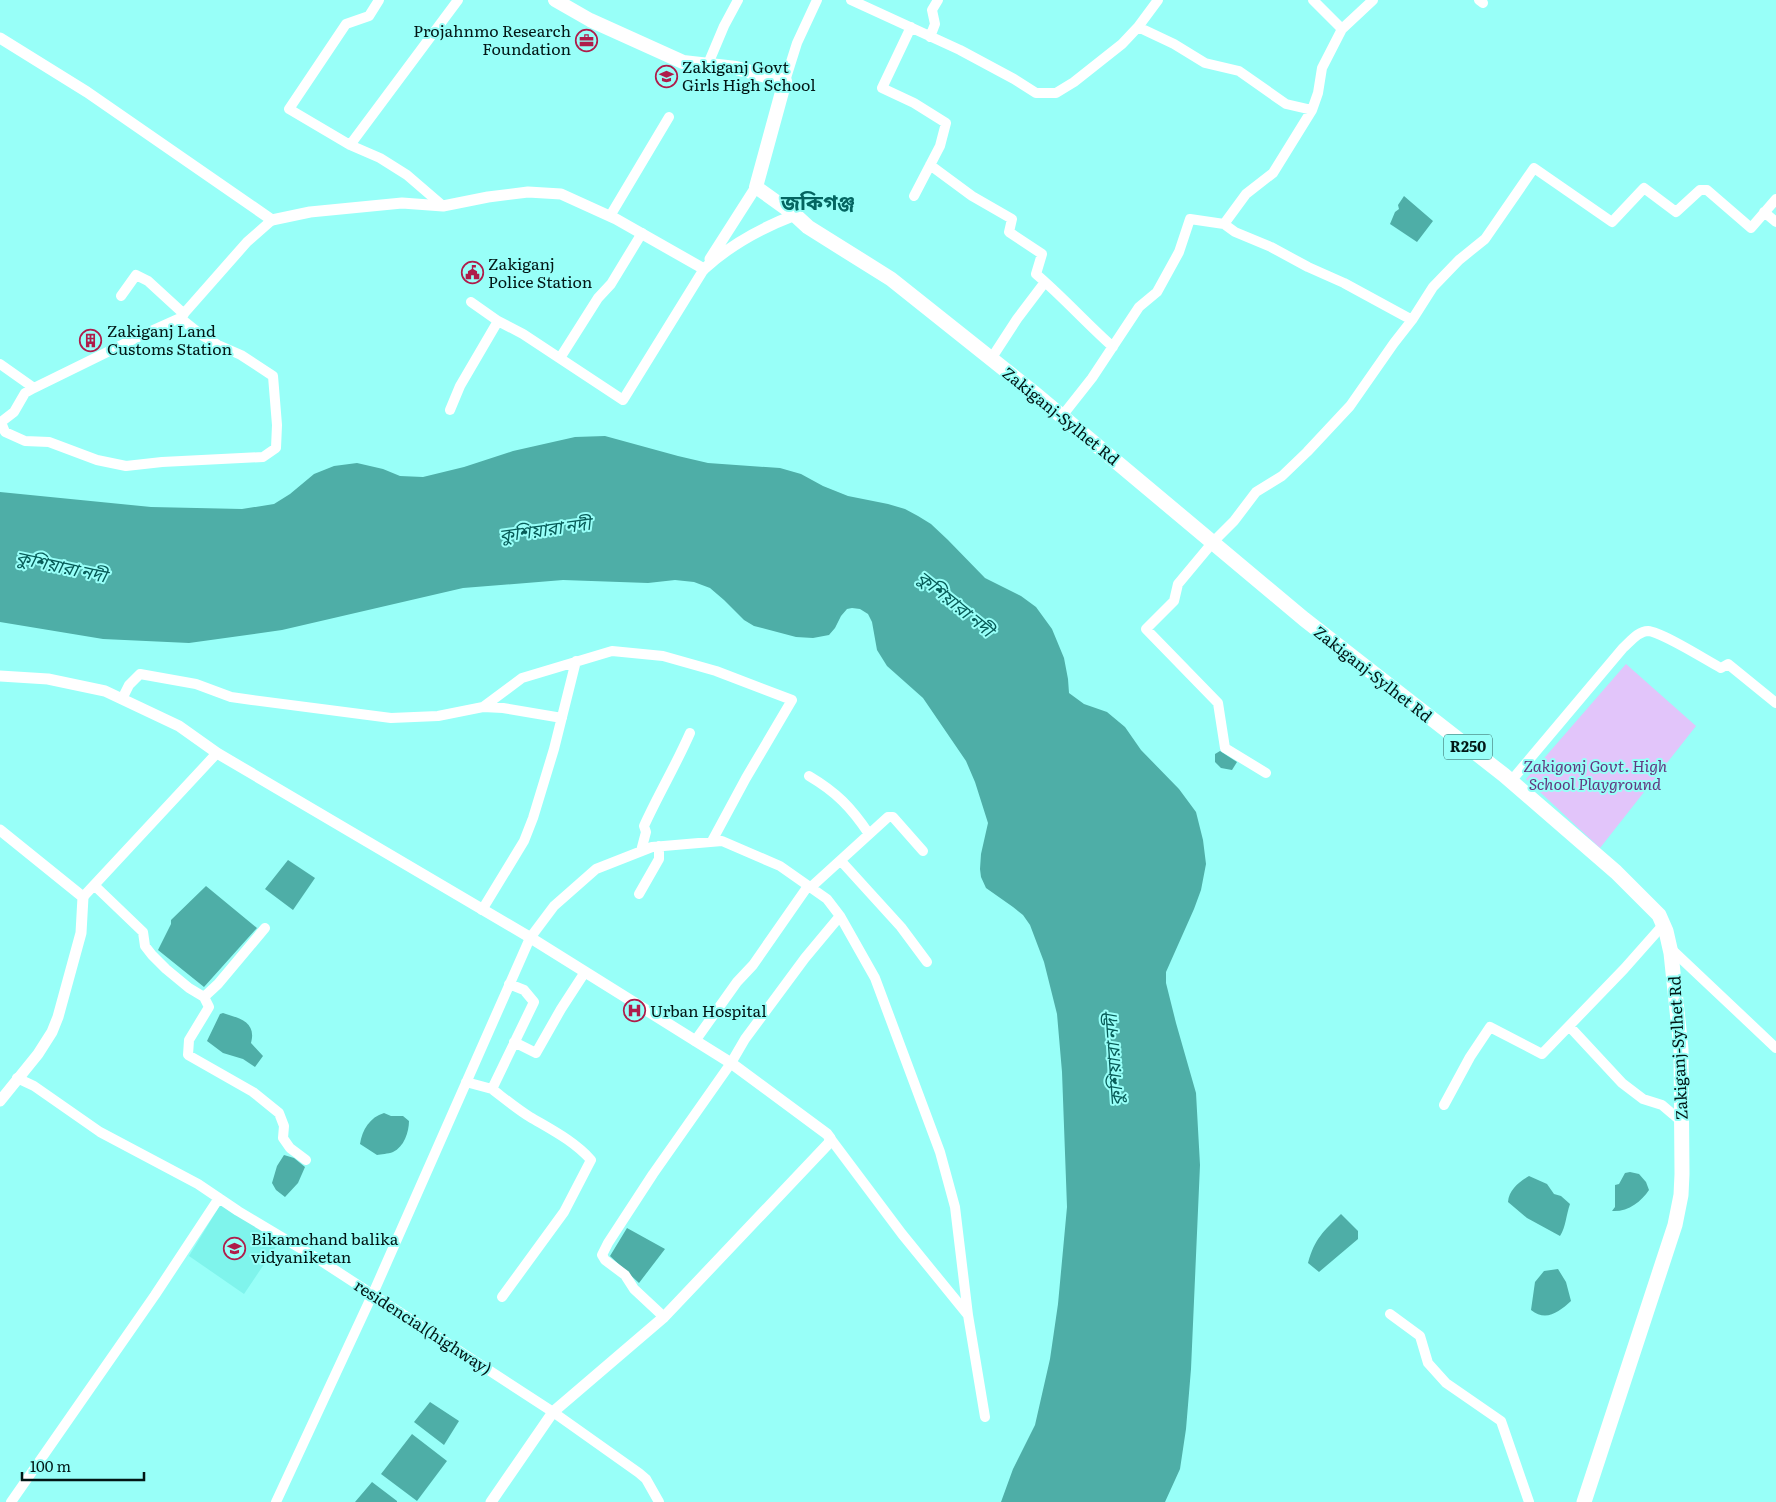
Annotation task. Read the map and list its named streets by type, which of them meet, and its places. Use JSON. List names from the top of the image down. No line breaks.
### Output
{"streets":{"main road":["Zakiganj-Sylhet Rd","R250"],"street":["residencial(highway)"]},"districts":["জকিগঞ্জ"],"water":["কুশিয়ারা নদী"],"parks":["Zakigonj Govt. High School Playground"],"places":{"office":["Projahnmo Research Foundation"],"school or university":["Zakiganj Govt Girls High School","Bikamchand balika vidyaniketan"],"public building":["Zakiganj Police Station"],"building":["Zakiganj Land Customs Station"],"hospital":["Urban Hospital"]},"scale_bar":"100 m"}
